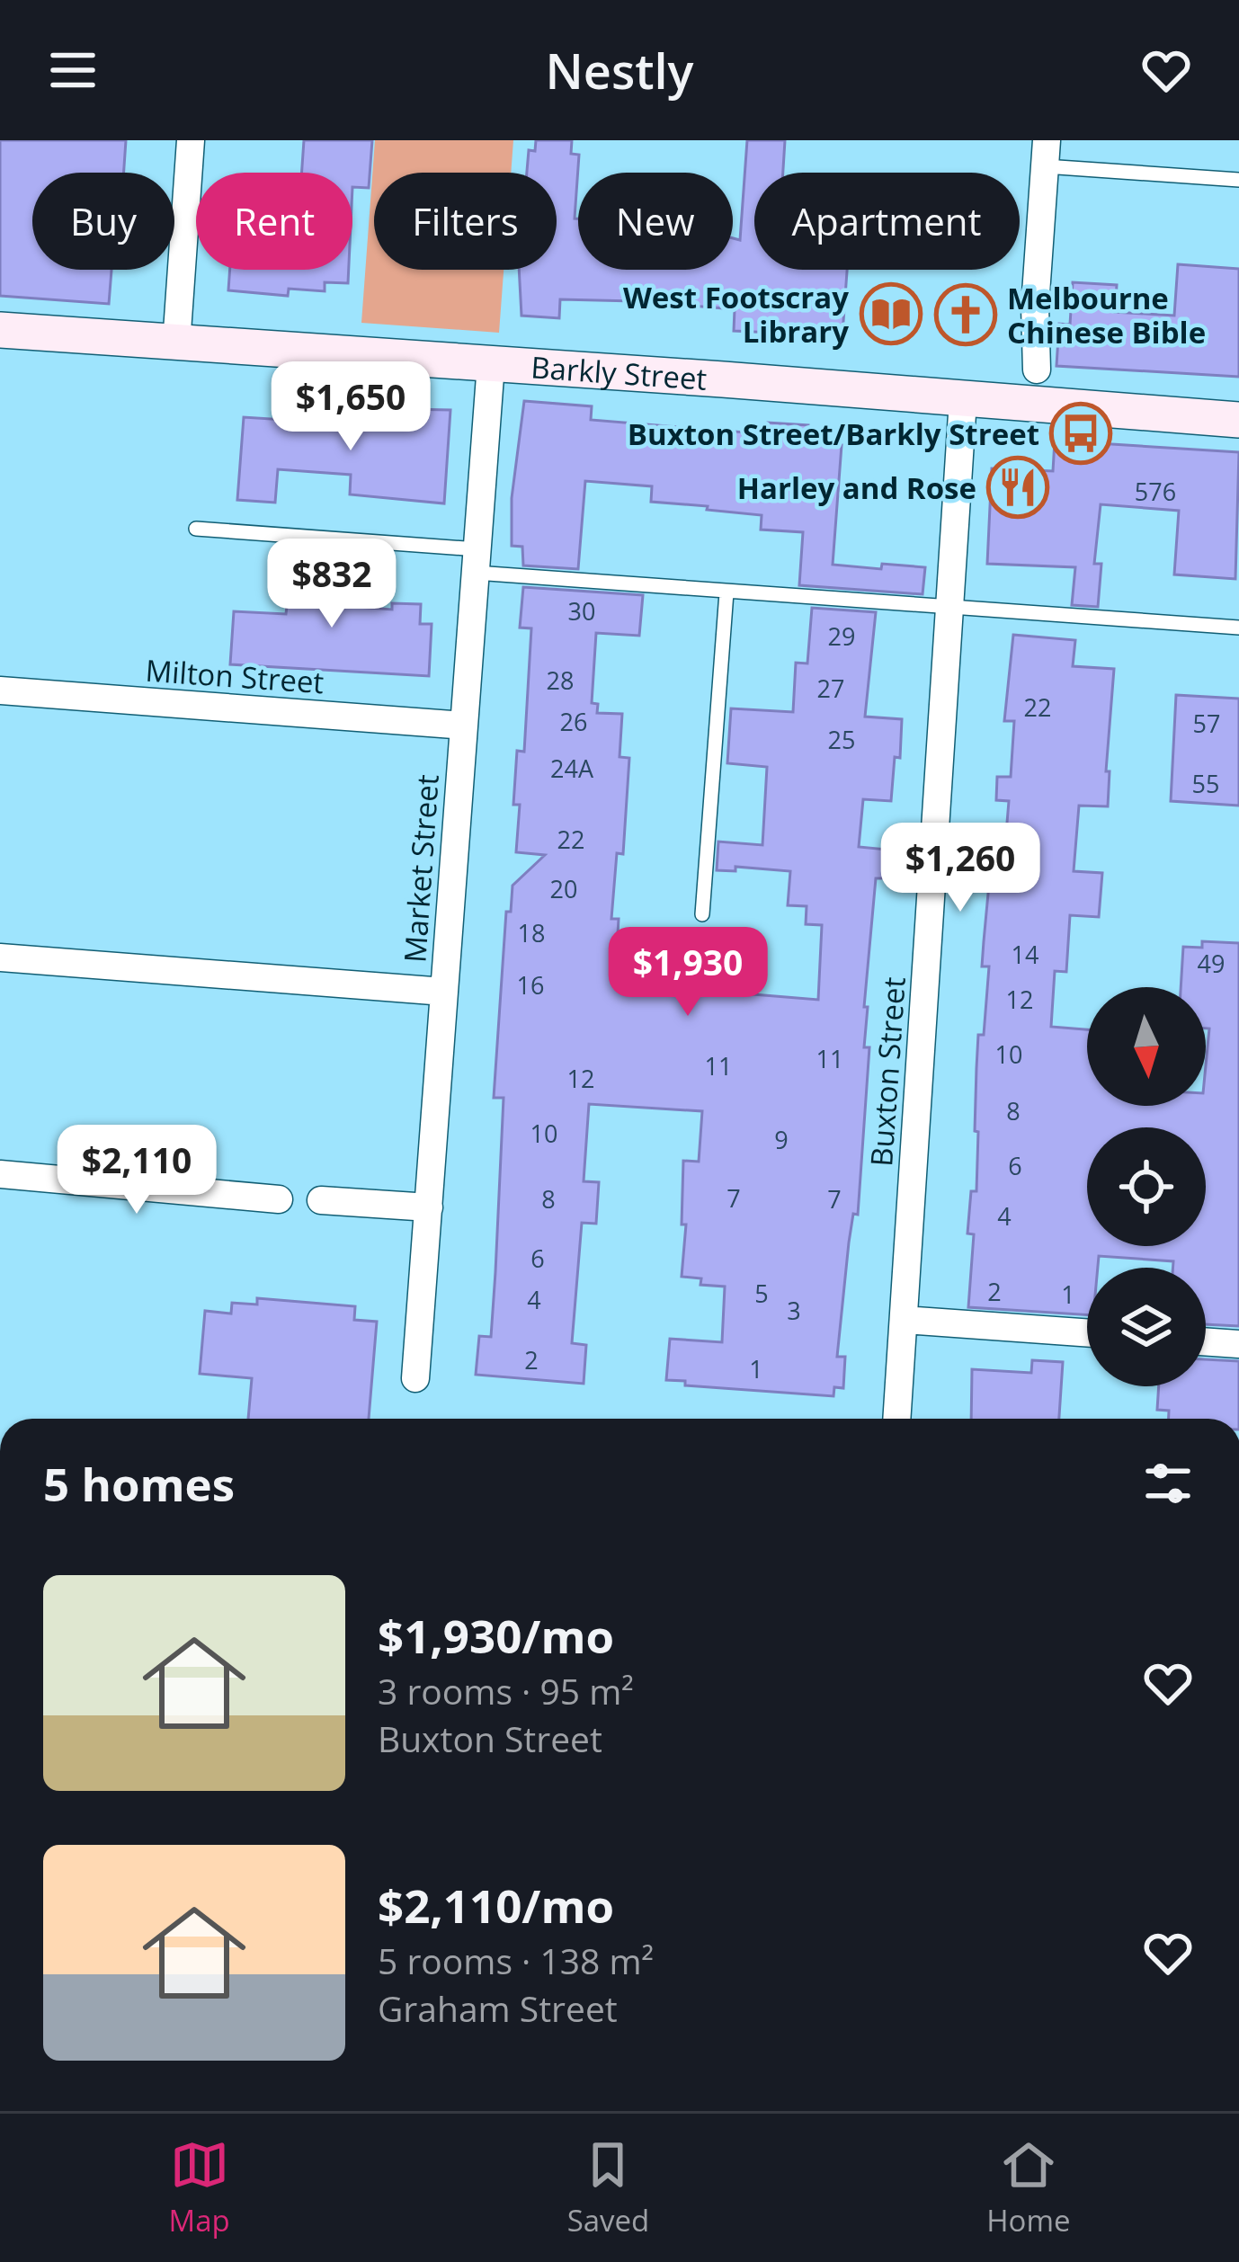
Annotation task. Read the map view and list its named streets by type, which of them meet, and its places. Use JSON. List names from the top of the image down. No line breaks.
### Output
{"streets":{"street":["Barkly Street","Milton Street","Market Street","Buxton Street"]},"crossings":[["Barkly Street","Market Street"],["Barkly Street","Buxton Street"],["Milton Street","Market Street"]],"places":{"library":["West Footscray Library"],"church":["Melbourne Chinese Bible"],"bus stop":["Buxton Street/Barkly Street"],"restaurant":["Harley and Rose"]},"house_numbers":["576","30","29","28","27","22","26","57","25","24A","55","22","20","18","14","49","16","12","10","11","11","12","8","10","9","6","7","8","7","4","6","2","5","1","4","3","2","1"],"north":"bottom","page":{"header":"Nestly","chip":["Buy","Rent","Filters","New","Apartment"],"price":["$1,650","$832","$1,260","$1,930","$2,110"],"heading":"5 homes","list":[{"name":"$1,930/mo","note":"3 rooms · 95 m² · Buxton Street"},{"name":"$2,110/mo","note":"5 rooms · 138 m² · Graham Street"}],"tabs":["Map","Saved","Home"]}}
